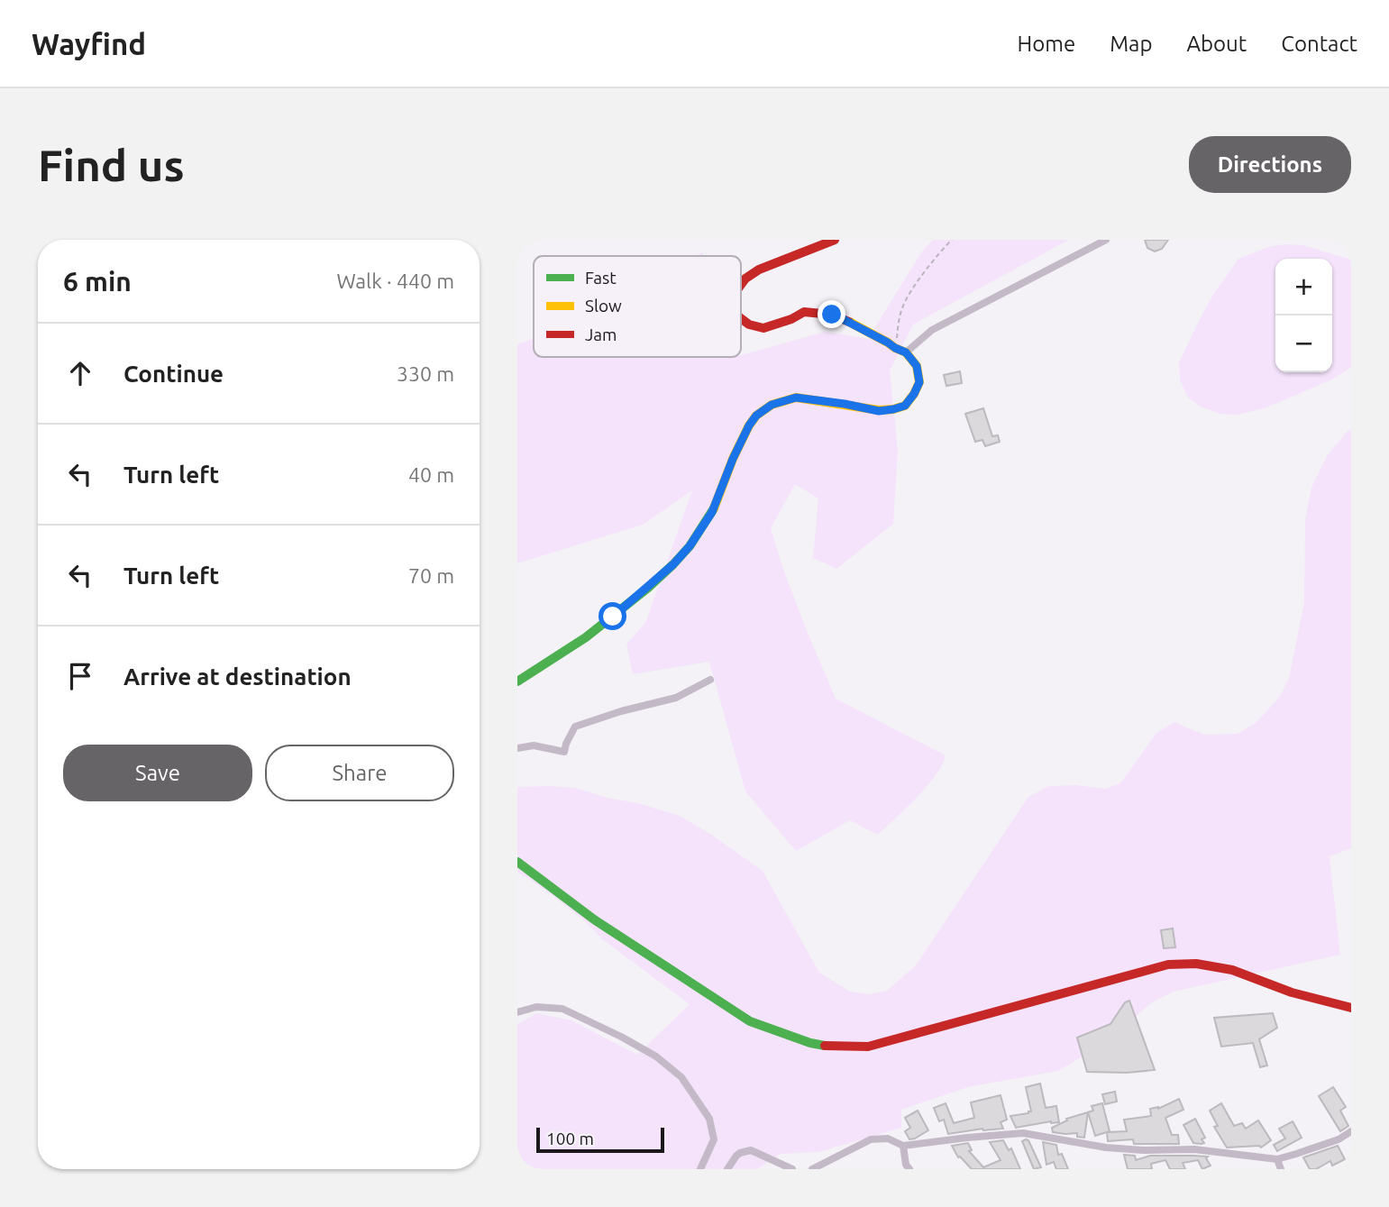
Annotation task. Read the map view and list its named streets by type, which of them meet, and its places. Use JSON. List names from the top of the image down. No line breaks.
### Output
{"legend":["Fast","Slow","Jam"],"scale_bar":"100 m","page":{"header":"Wayfind","nav":["Home","Map","About","Contact"],"buttons":["Directions",["Save","Share"]],"title":"Find us","heading":["6 min","Walk · 440 m"],"map_buttons":["+","−"],"list":[["Continue","330 m"],["Turn left","40 m"],["Turn left","70 m"],"Arrive at destination"],"scale":"100 m"}}
